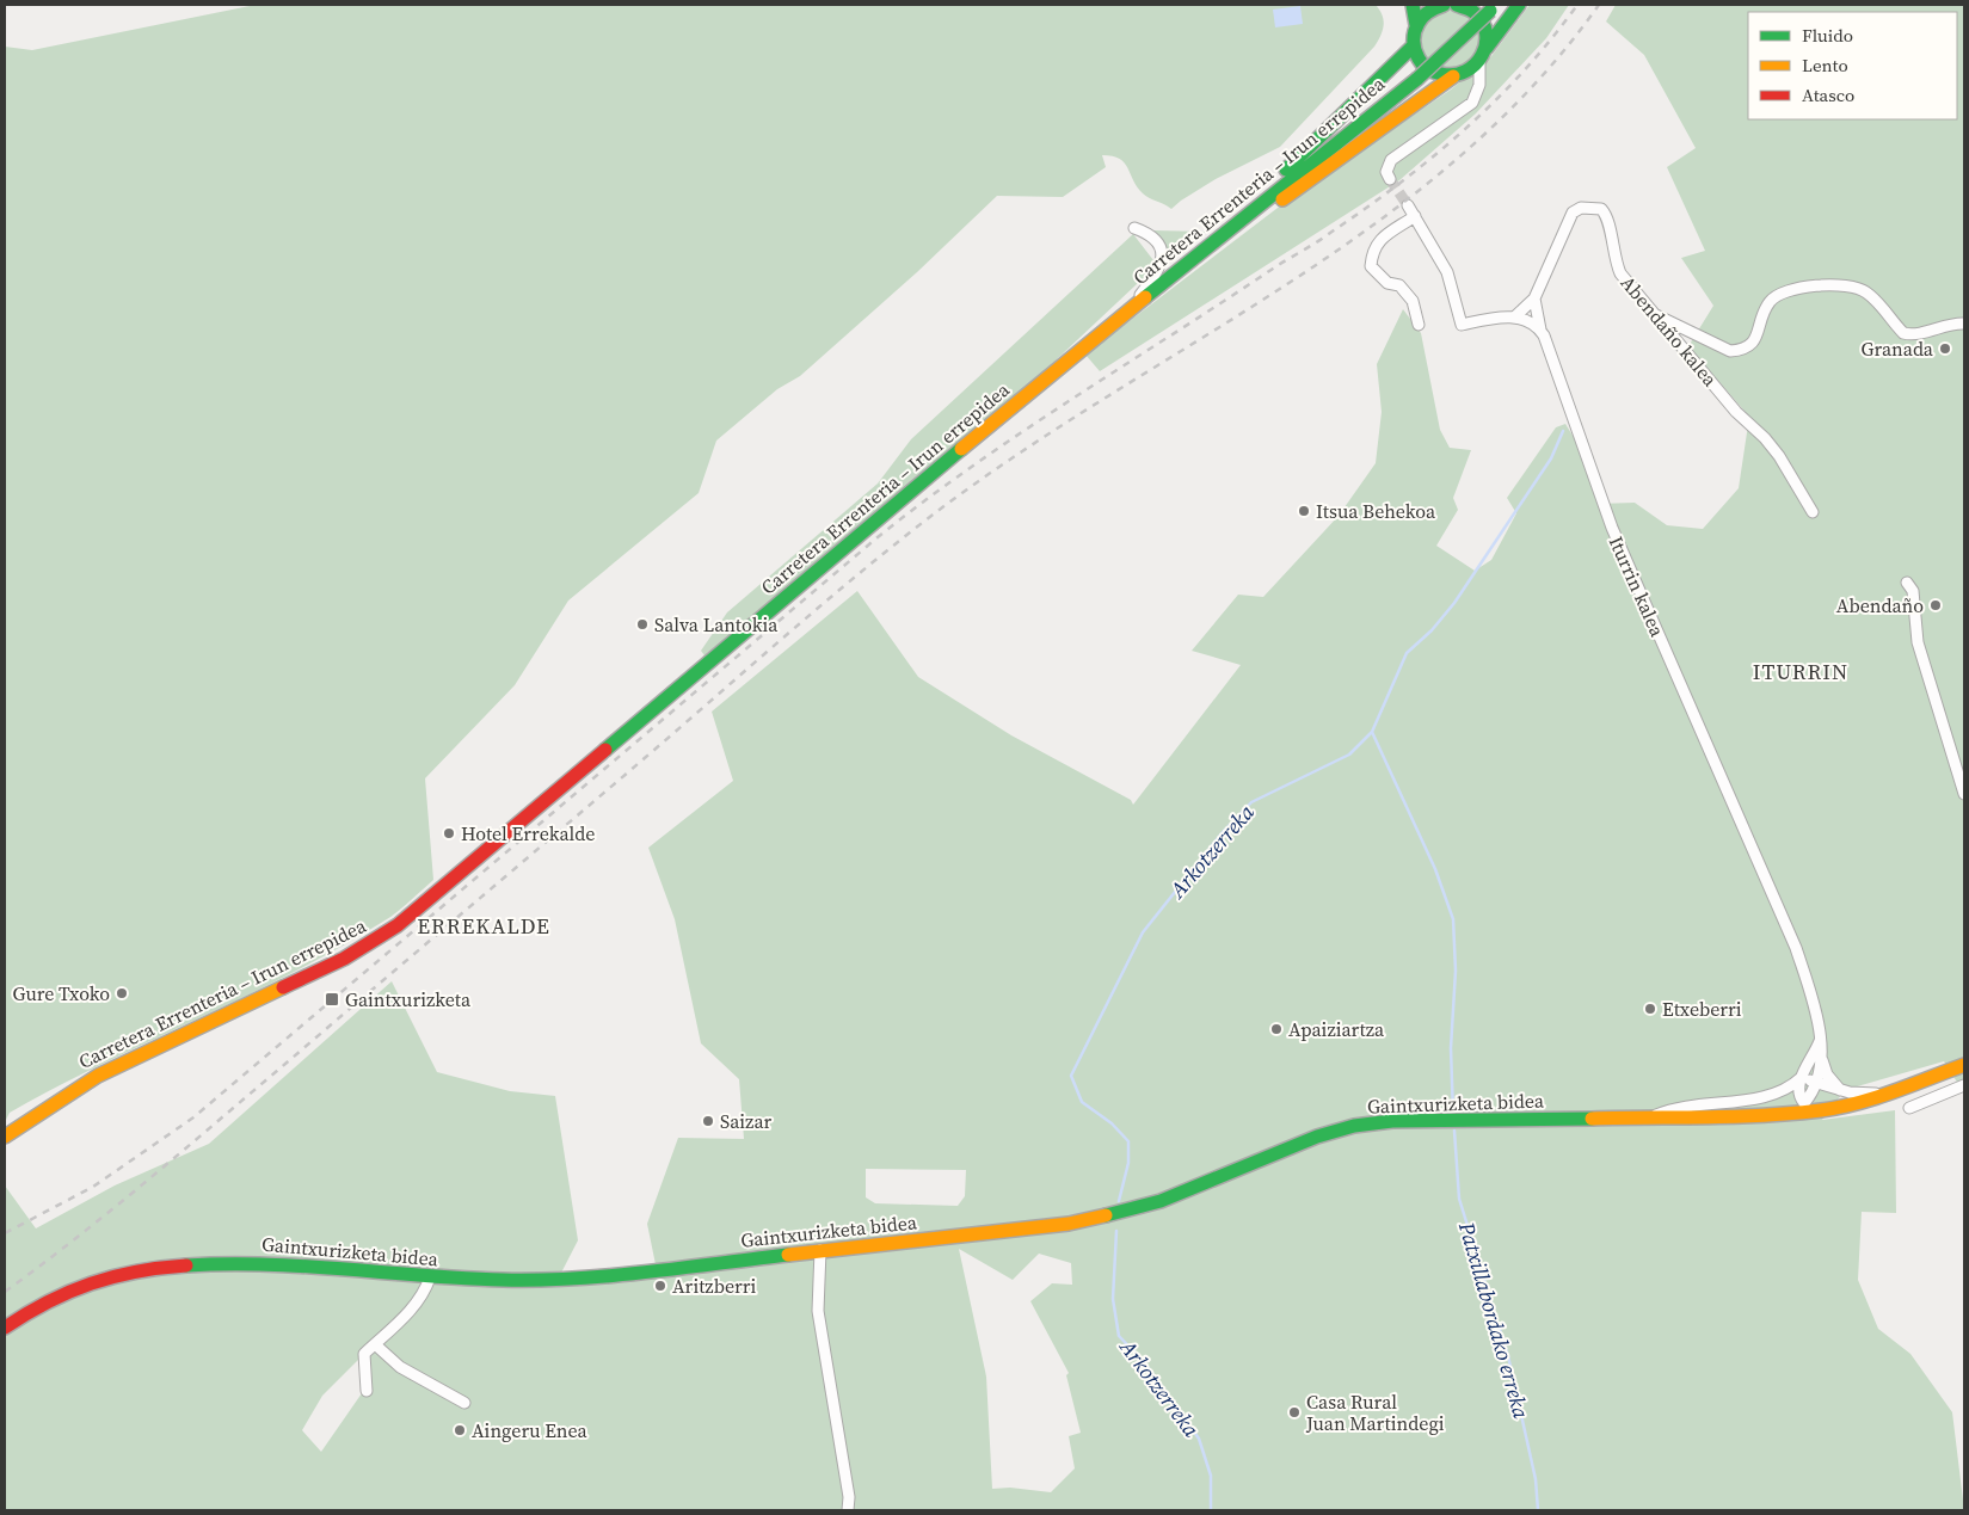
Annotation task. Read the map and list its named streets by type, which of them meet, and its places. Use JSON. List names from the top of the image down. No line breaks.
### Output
{"streets":{"main road":["Carretera Errenteria – Irun errepidea","Gaintxurizketa bidea"],"street":["Abendaño kalea","Iturrin kalea"]},"crossings":[["Abendaño kalea","Iturrin kalea"],["Iturrin kalea","Gaintxurizketa bidea"]],"districts":["ITURRIN","ERREKALDE"],"water":["Arkotzerreka","Patxillabordako erreka"],"places":{"other":["Granada","Itsua Behekoa","Abendaño","Salva Lantokia","Hotel Errekalde","Gure Txoko","Etxeberri","Apaiziartza","Saizar","Aritzberri","Casa Rural Juan Martindegi","Aingeru Enea"],"transit":["Gaintxurizketa"]},"legend":["Fluido","Lento","Atasco"]}
